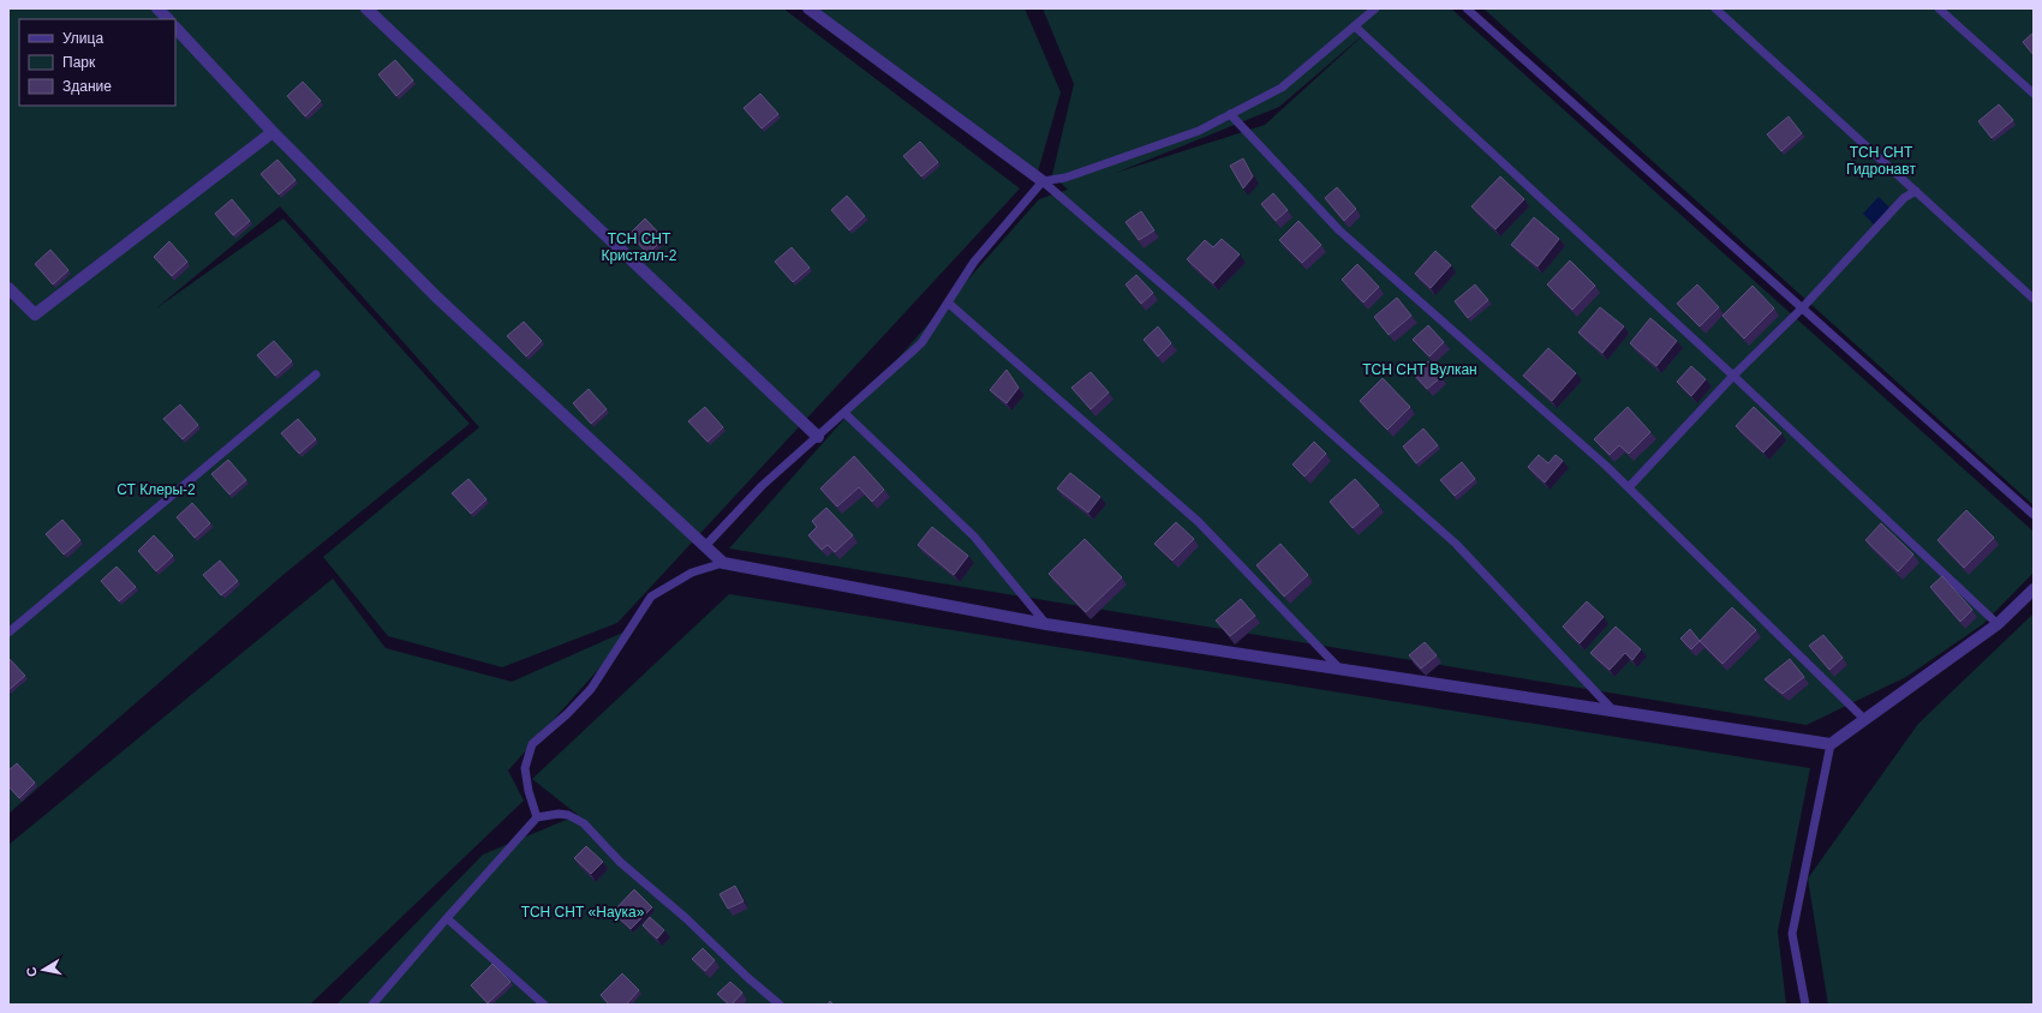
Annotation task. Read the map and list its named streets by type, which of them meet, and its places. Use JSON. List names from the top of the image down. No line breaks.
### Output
{"parks":["ТСН СНТ Гидронавт","ТСН СНТ Кристалл-2","ТСН СНТ Вулкан","СТ Клеры-2","ТСН СНТ «Наука»"],"legend":["Улица","Парк","Здание"],"north":"left"}
